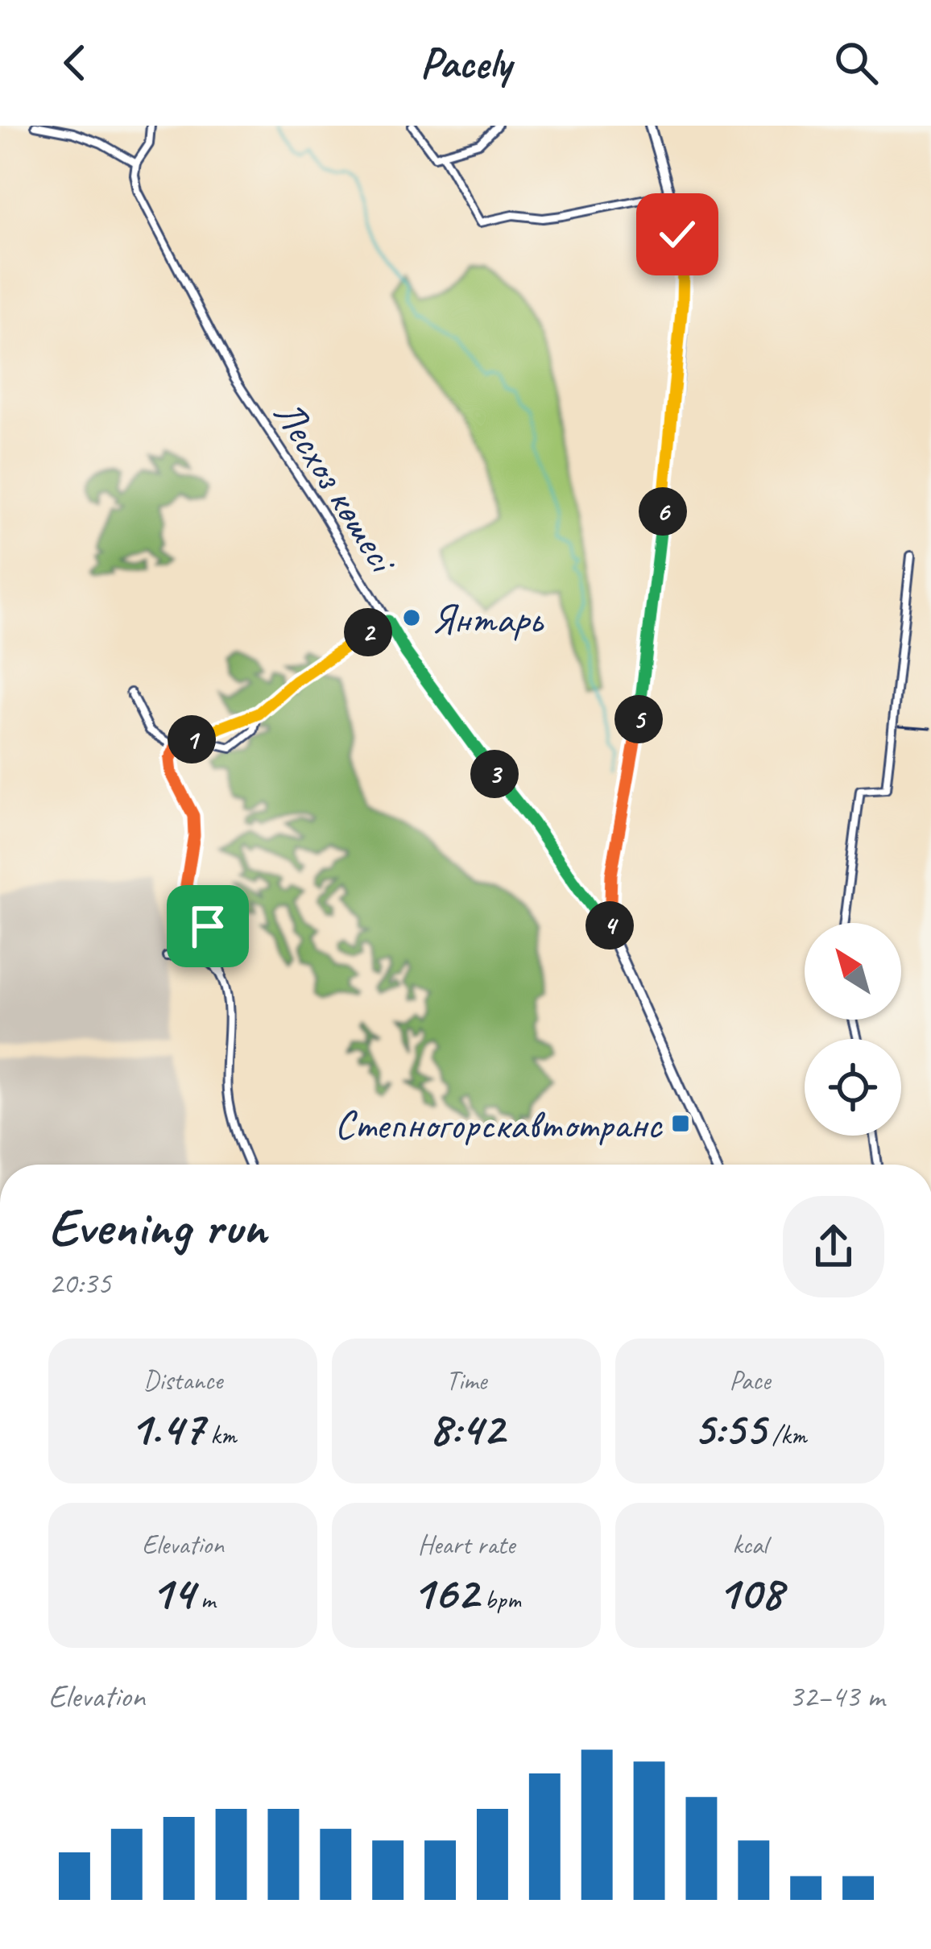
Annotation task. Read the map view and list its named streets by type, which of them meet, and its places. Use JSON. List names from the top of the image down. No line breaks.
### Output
{"streets":{"street":["Лесхоз көшесі"]},"places":{"other":["Янтарь"],"transit":["Степногорскавтотранс"]},"north":"top left","page":{"header":"Pacely","pins":["6","2","5","1","3","4"],"heading":["Evening run","20:35"],"stats":[["Distance","1.47 km"],["Time","8:42"],["Pace","5:55 /km"],["Elevation","14 m"],["Heart rate","162 bpm"],["kcal","108"]],"chart":["Elevation","32–43 m"]}}
